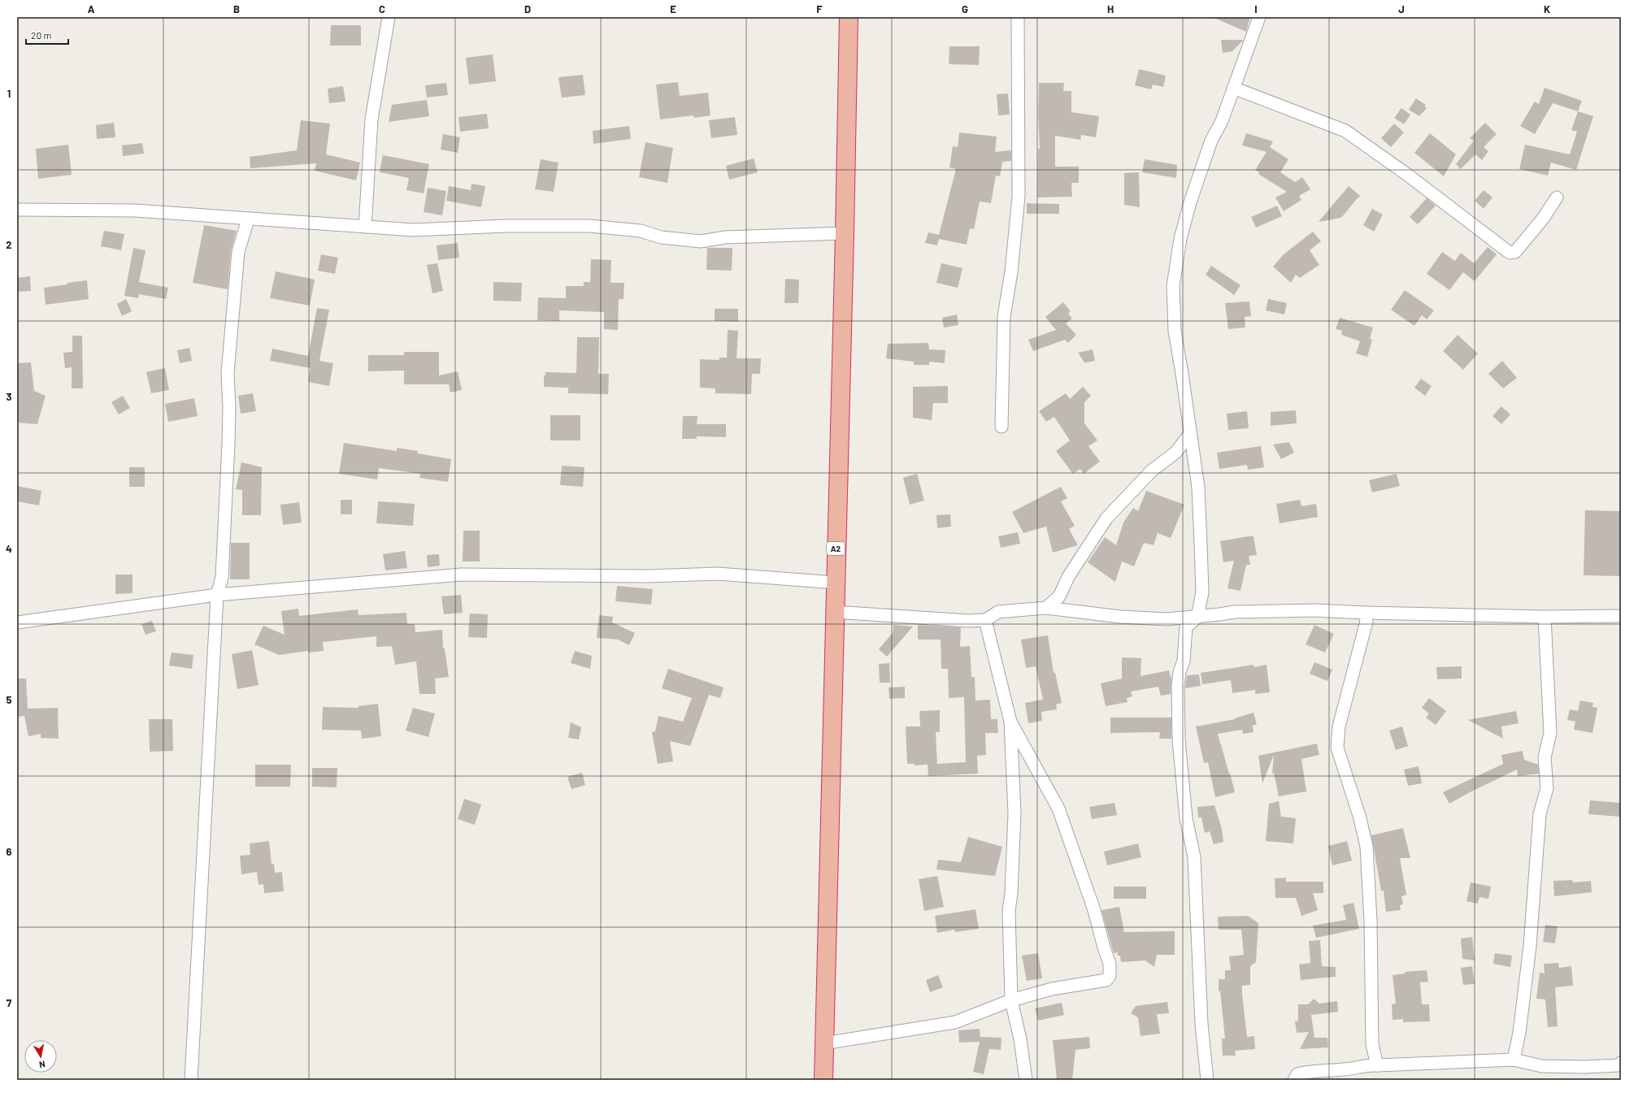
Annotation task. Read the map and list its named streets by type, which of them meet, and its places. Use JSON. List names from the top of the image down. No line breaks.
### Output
{"streets":{"highway":["A2"]},"scale_bar":"20 m","north":"bottom","grid":{"columns":["A","B","C","D","E","F","G","H","I","J","K"],"rows":["1","2","3","4","5","6","7"]}}
